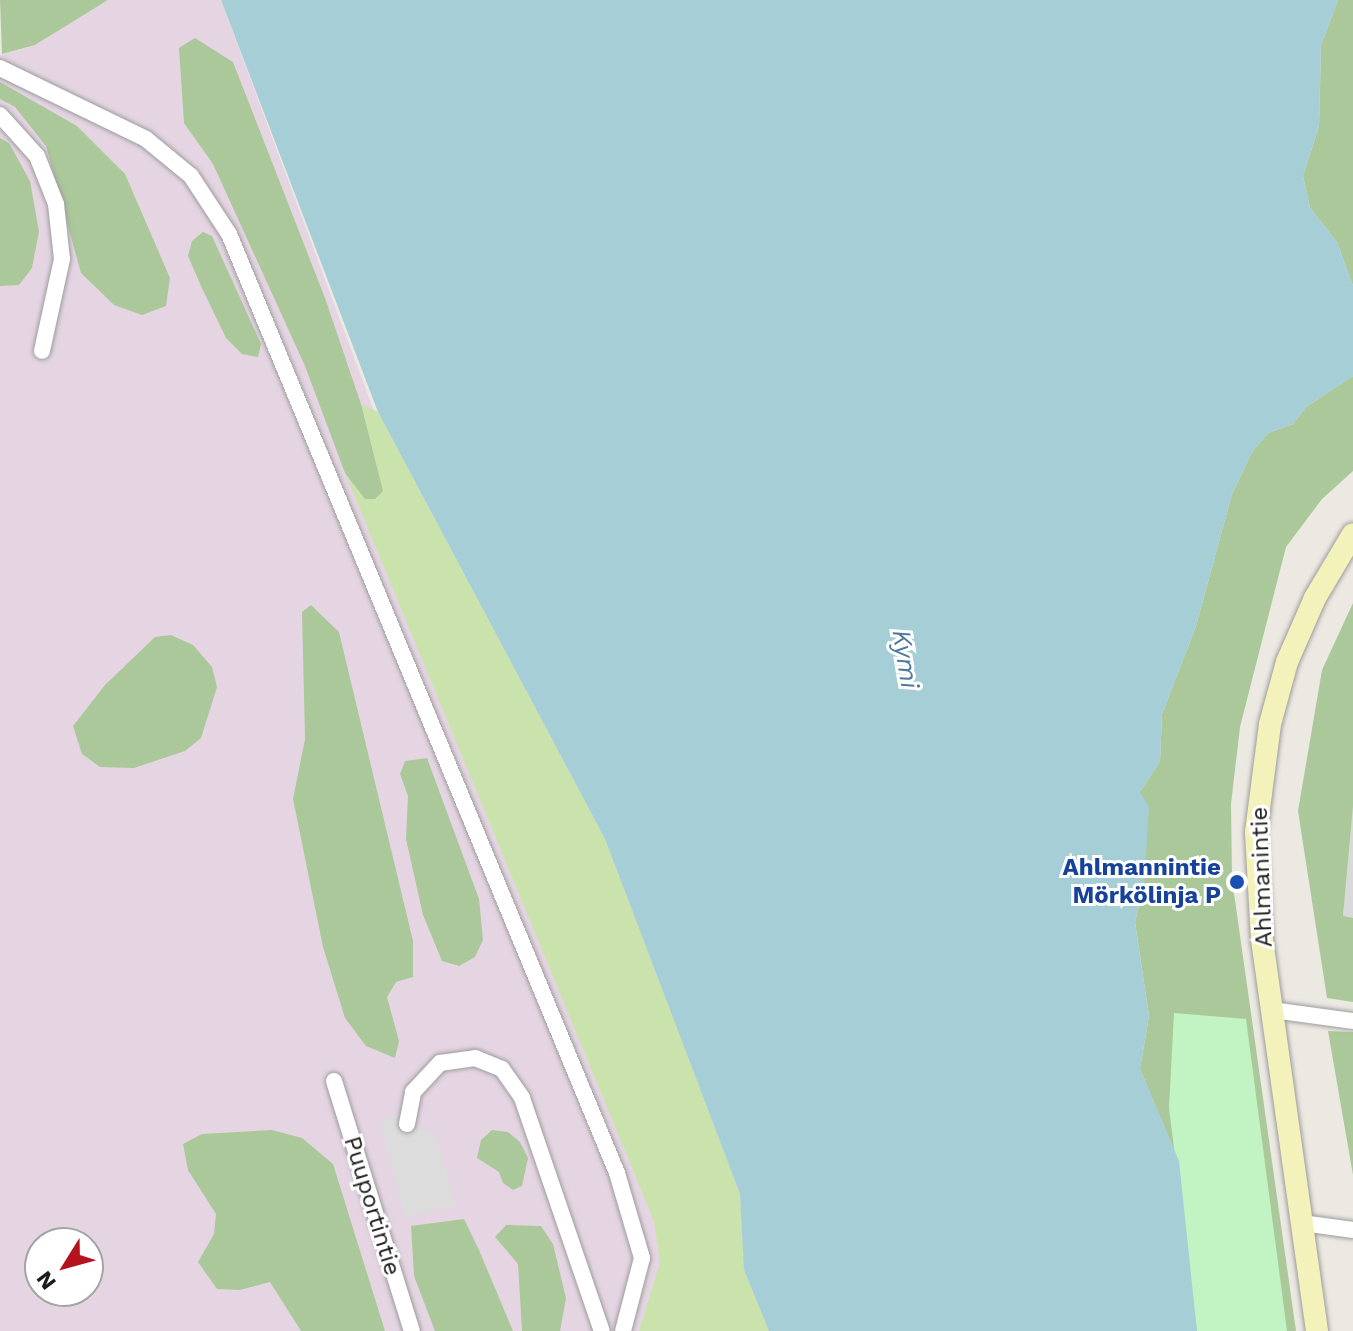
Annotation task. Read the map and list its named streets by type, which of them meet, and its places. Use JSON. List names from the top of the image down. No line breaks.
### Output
{"streets":{"street":["Ahlmanintie","Puuportintie"]},"water":["Kymi"],"places":["Ahlmannintie Mörkölinja P"],"north":"bottom left"}
